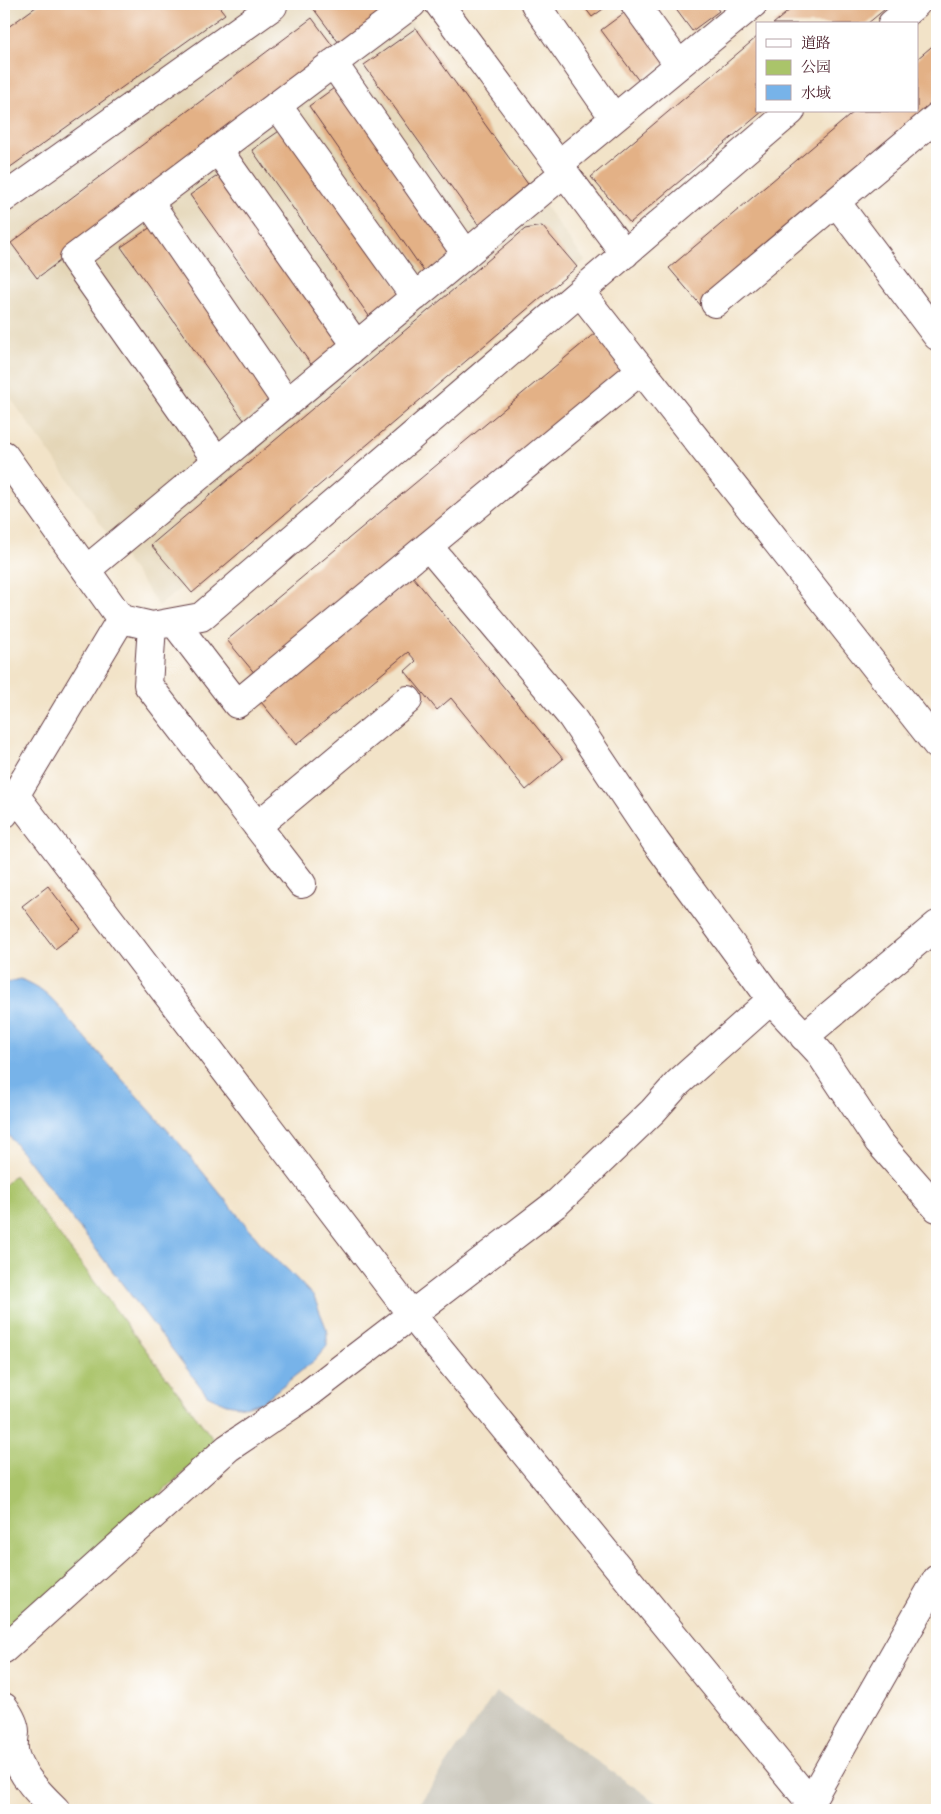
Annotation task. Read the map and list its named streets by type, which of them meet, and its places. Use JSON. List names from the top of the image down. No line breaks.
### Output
{"legend":["道路","公园","水域"]}
